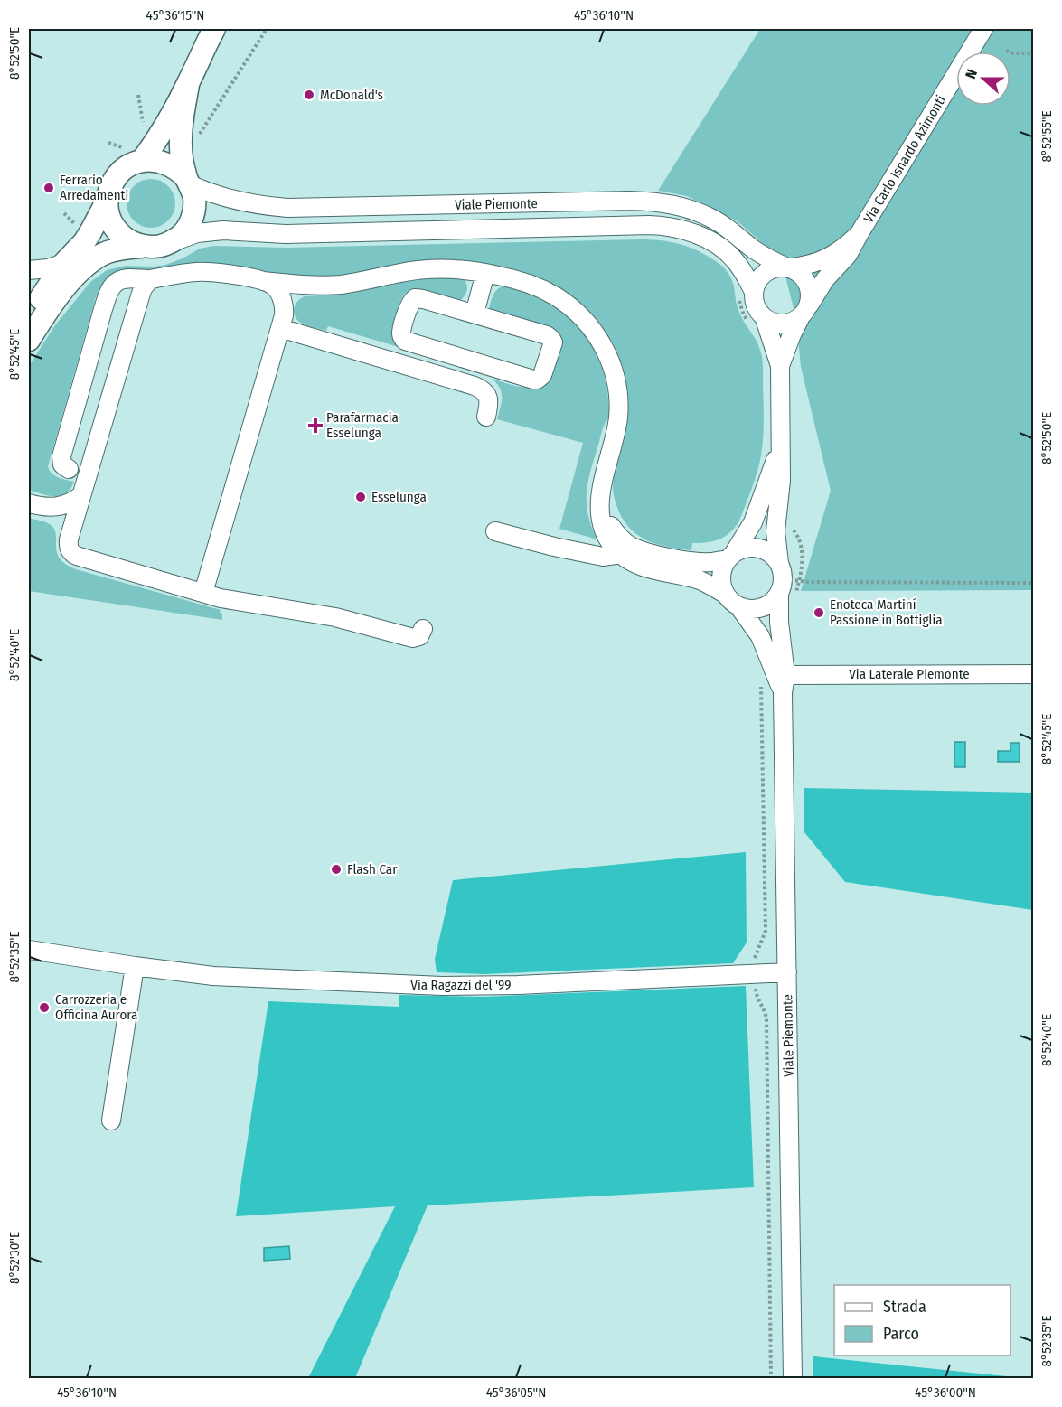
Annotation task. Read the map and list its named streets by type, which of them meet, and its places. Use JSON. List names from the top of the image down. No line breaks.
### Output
{"streets":{"street":["Via Carlo Isnardo Azimonti","Viale Piemonte","Via Laterale Piemonte","Via Ragazzi del '99"]},"crossings":[["Via Carlo Isnardo Azimonti","Viale Piemonte"],["Viale Piemonte","Via Laterale Piemonte"],["Viale Piemonte","Via Ragazzi del '99"]],"places":{"other":["McDonald's","Ferrario Arredamenti","Esselunga","Enoteca Martiní Passione in Bottiglia","Flash Car","Carrozzeria e Officina Aurora"],"health":["Parafarmacia Esselunga"]},"legend":["Strada","Parco"],"north":"left","coordinates":["45°36'15\"N","45°36'10\"N","8°52'50\"E","8°52'55\"E","8°52'45\"E","8°52'40\"E","8°52'35\"E","8°52'30\"E","45°36'05\"N","45°36'00\"N"]}
